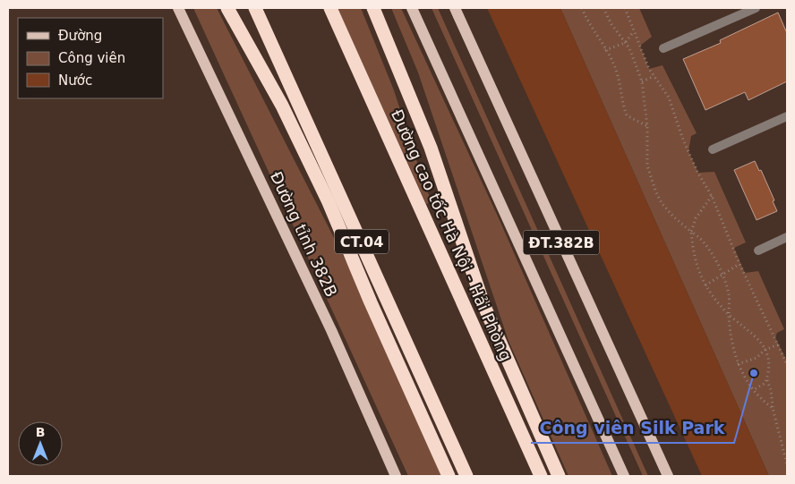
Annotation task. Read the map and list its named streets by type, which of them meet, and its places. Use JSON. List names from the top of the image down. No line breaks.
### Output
{"streets":{"highway":["Đường cao tốc Hà Nội - Hải Phòng","CT.04"],"main road":["Đường tỉnh 382B","ĐT.382B"]},"places":["Công viên Silk Park"],"legend":["Đường","Công viên","Nước"],"north":"top"}
